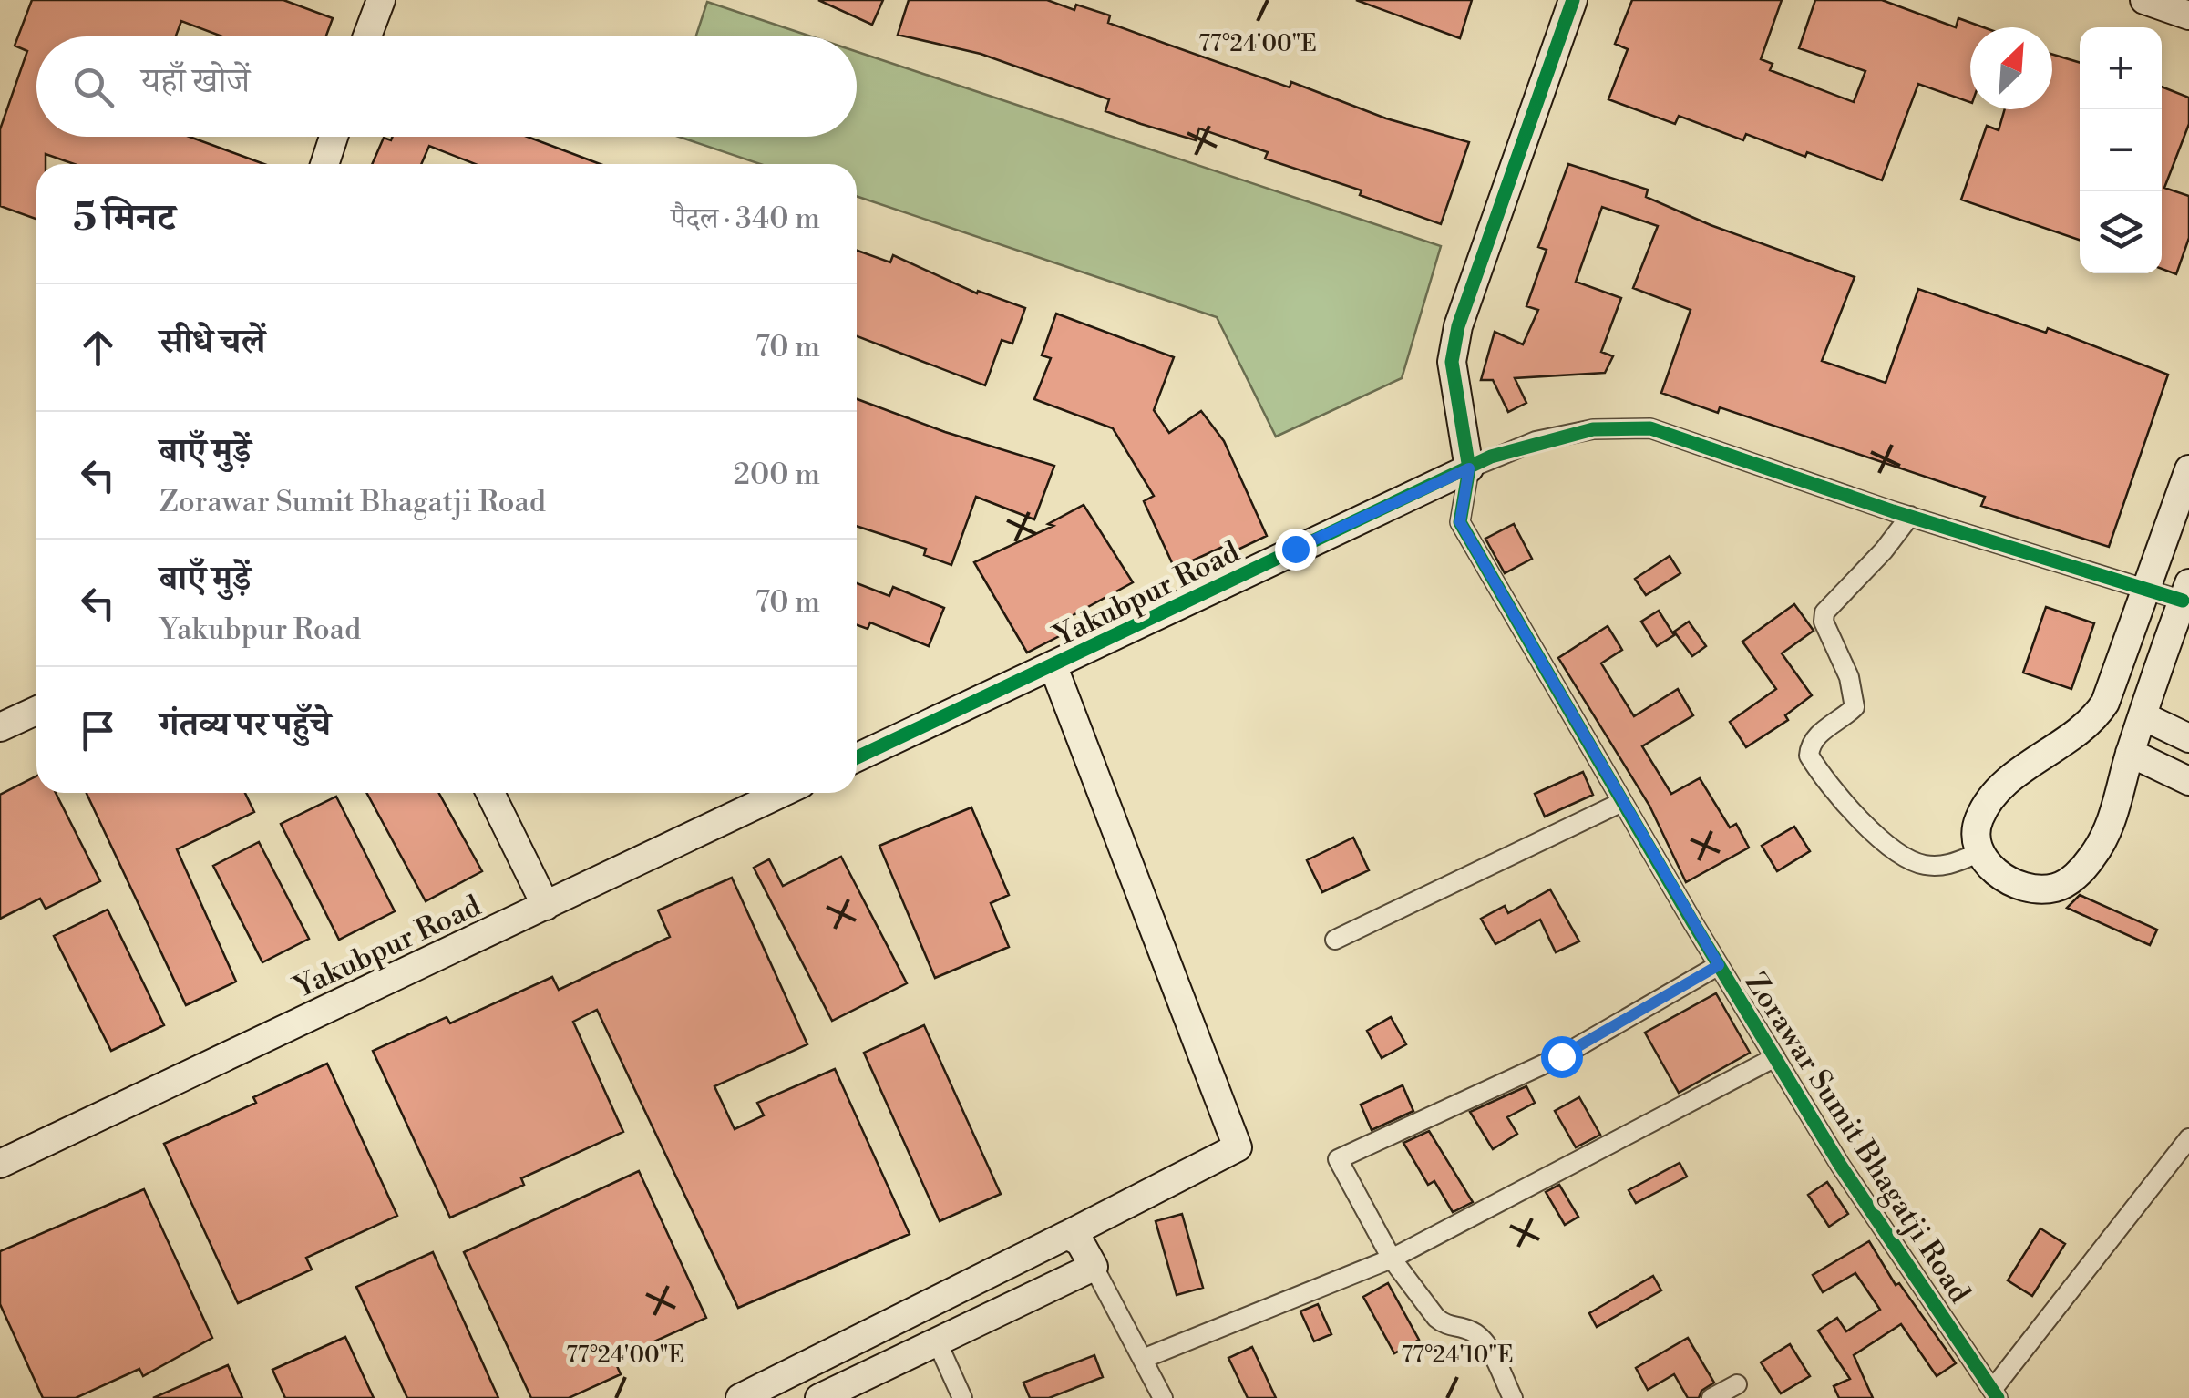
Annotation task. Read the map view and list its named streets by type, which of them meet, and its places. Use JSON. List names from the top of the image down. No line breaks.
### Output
{"streets":{"street":["Yakubpur Road","Zorawar Sumit Bhagatji Road"]},"crossings":[["Yakubpur Road","Zorawar Sumit Bhagatji Road"]],"north":"top right","page":{"map_buttons":["+","−"],"search":"यहाँ खोजें","heading":["5 मिनट","पैदल · 340 m"],"list":[["सीधे चलें","70 m"],["बाएँ मुड़ें","Zorawar Sumit Bhagatji Road","200 m"],["बाएँ मुड़ें","Yakubpur Road","70 m"],"गंतव्य पर पहुँचे"]},"coordinates":["77°24'00\"E","77°24'10\"E"]}
